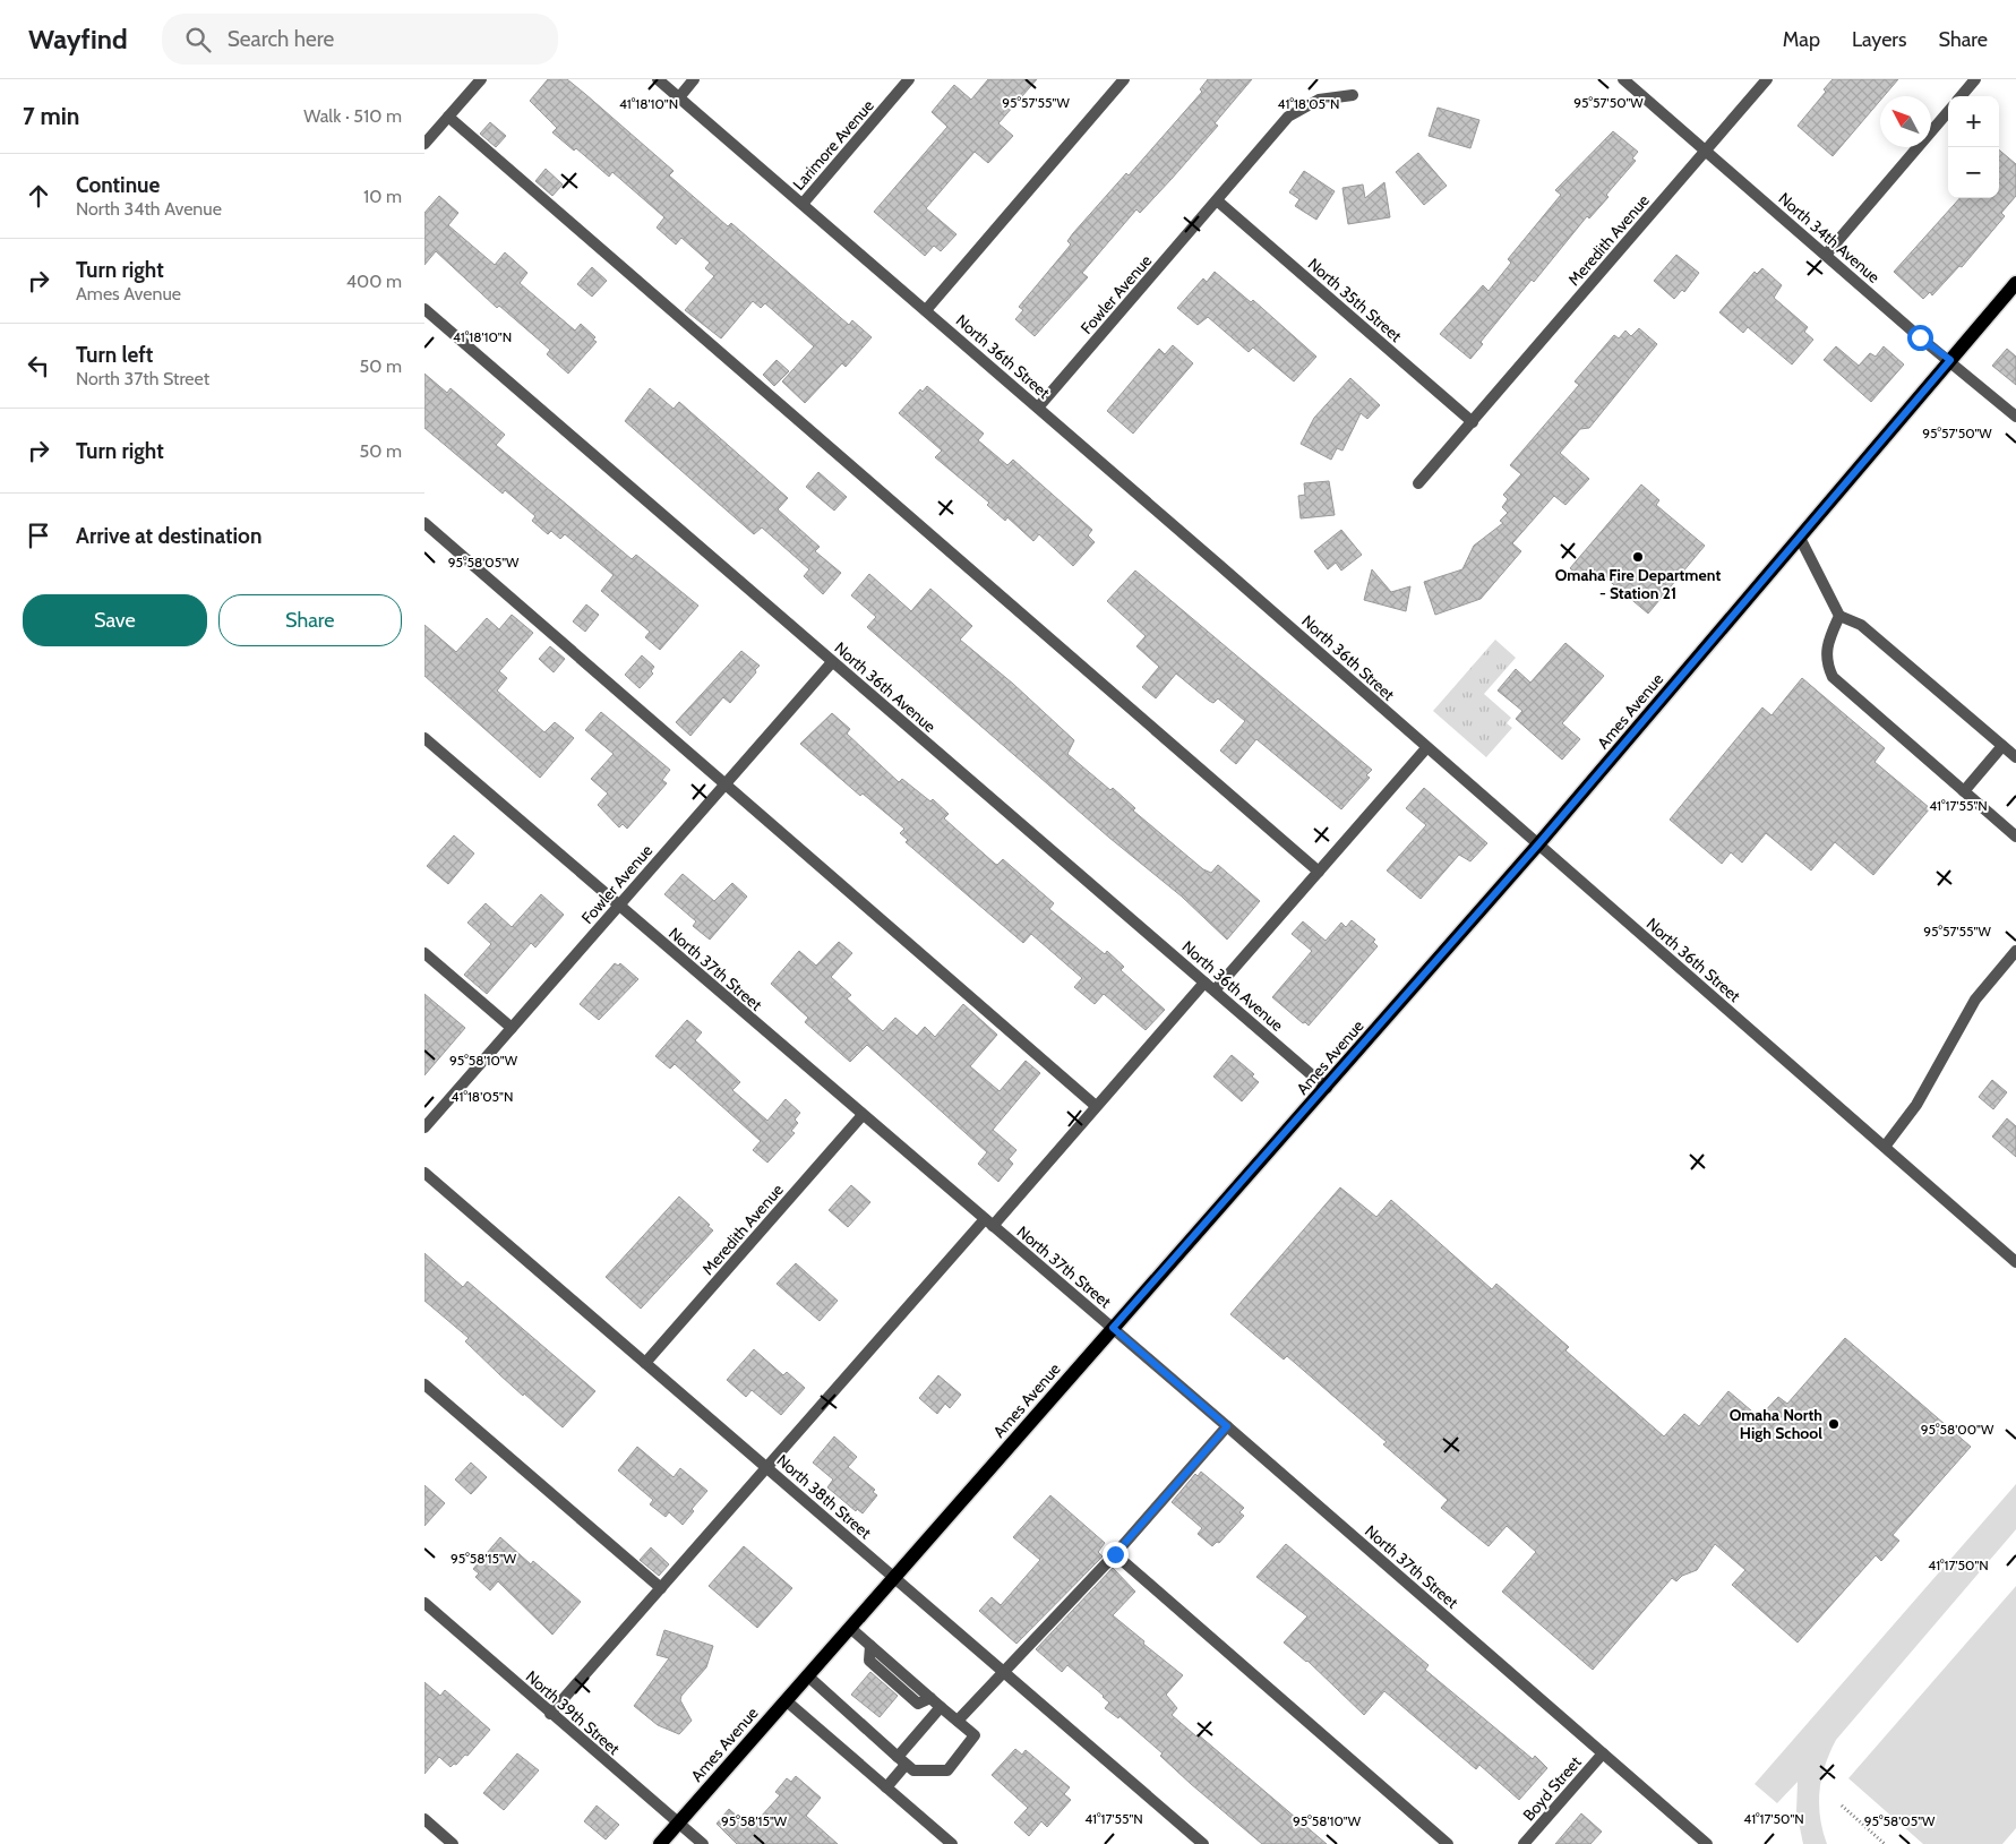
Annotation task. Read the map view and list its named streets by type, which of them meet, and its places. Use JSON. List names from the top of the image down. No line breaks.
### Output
{"streets":{"main road":["Ames Avenue"],"street":["Larimore Avenue","North 34th Avenue","Meredith Avenue","Fowler Avenue","North 35th Street","North 36th Street","North 36th Avenue","North 37th Street","North 38th Street","North 39th Street","Boyd Street"]},"crossings":[["Larimore Avenue","North 36th Street"],["North 34th Avenue","Meredith Avenue"],["North 34th Avenue","Ames Avenue"],["Meredith Avenue","North 35th Street"],["Meredith Avenue","North 37th Street"],["Meredith Avenue","North 38th Street"],["Fowler Avenue","North 35th Street"],["Fowler Avenue","North 36th Street"],["Fowler Avenue","North 36th Avenue"],["Fowler Avenue","North 37th Street"],["North 36th Street","Ames Avenue"],["North 36th Avenue","Ames Avenue"],["Ames Avenue","North 37th Street"],["Ames Avenue","North 38th Street"],["Ames Avenue","North 39th Street"],["North 37th Street","Boyd Street"]],"places":["Omaha Fire Department - Station 21","Omaha North High School"],"north":"top left","page":{"header":"Wayfind","search":"Search here","nav":["Map","Layers","Share"],"heading":["7 min","Walk · 510 m"],"map_buttons":["+","−"],"list":[["Continue","North 34th Avenue","10 m"],["Turn right","Ames Avenue","400 m"],["Turn left","North 37th Street","50 m"],["Turn right","50 m"],"Arrive at destination"],"buttons":["Save","Share"]},"coordinates":["95°57'55\"W","95°57'50\"W","41°18'10\"N","41°18'05\"N","95°58'05\"W","41°17'55\"N","95°58'10\"W","95°58'00\"W","95°58'15\"W","41°17'50\"N"]}
